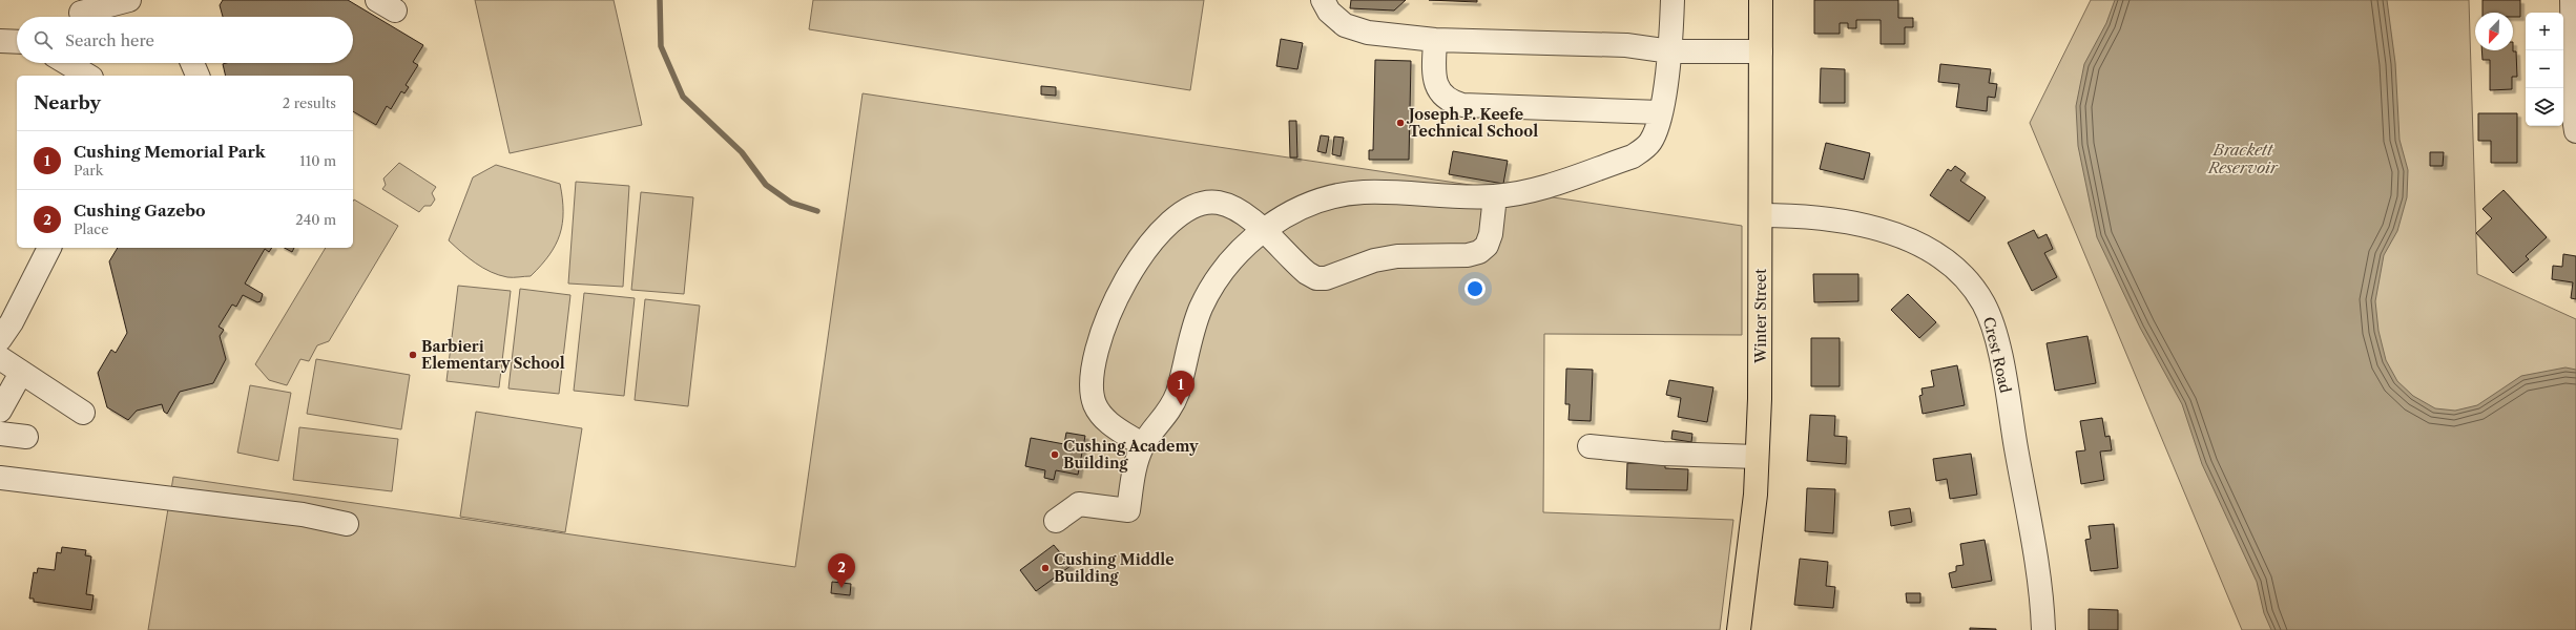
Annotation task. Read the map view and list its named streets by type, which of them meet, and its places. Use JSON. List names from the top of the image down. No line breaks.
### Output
{"streets":{"main road":["Winter Street"],"street":["Crest Road"]},"crossings":[["Winter Street","Crest Road"]],"water":["Brackett Reservoir"],"places":["Joseph P. Keefe Technical School","Barbieri Elementary School","Cushing Academy Building","Cushing Middle Building"],"north":"bottom left","page":{"map_buttons":["+","−"],"search":"Search here","heading":["Nearby","2 results"],"list":[{"mark":"1","name":"Cushing Memorial Park","note":"Park","value":"110 m"},{"mark":"2","name":"Cushing Gazebo","note":"Place","value":"240 m"}],"pins":["1","2"]}}
